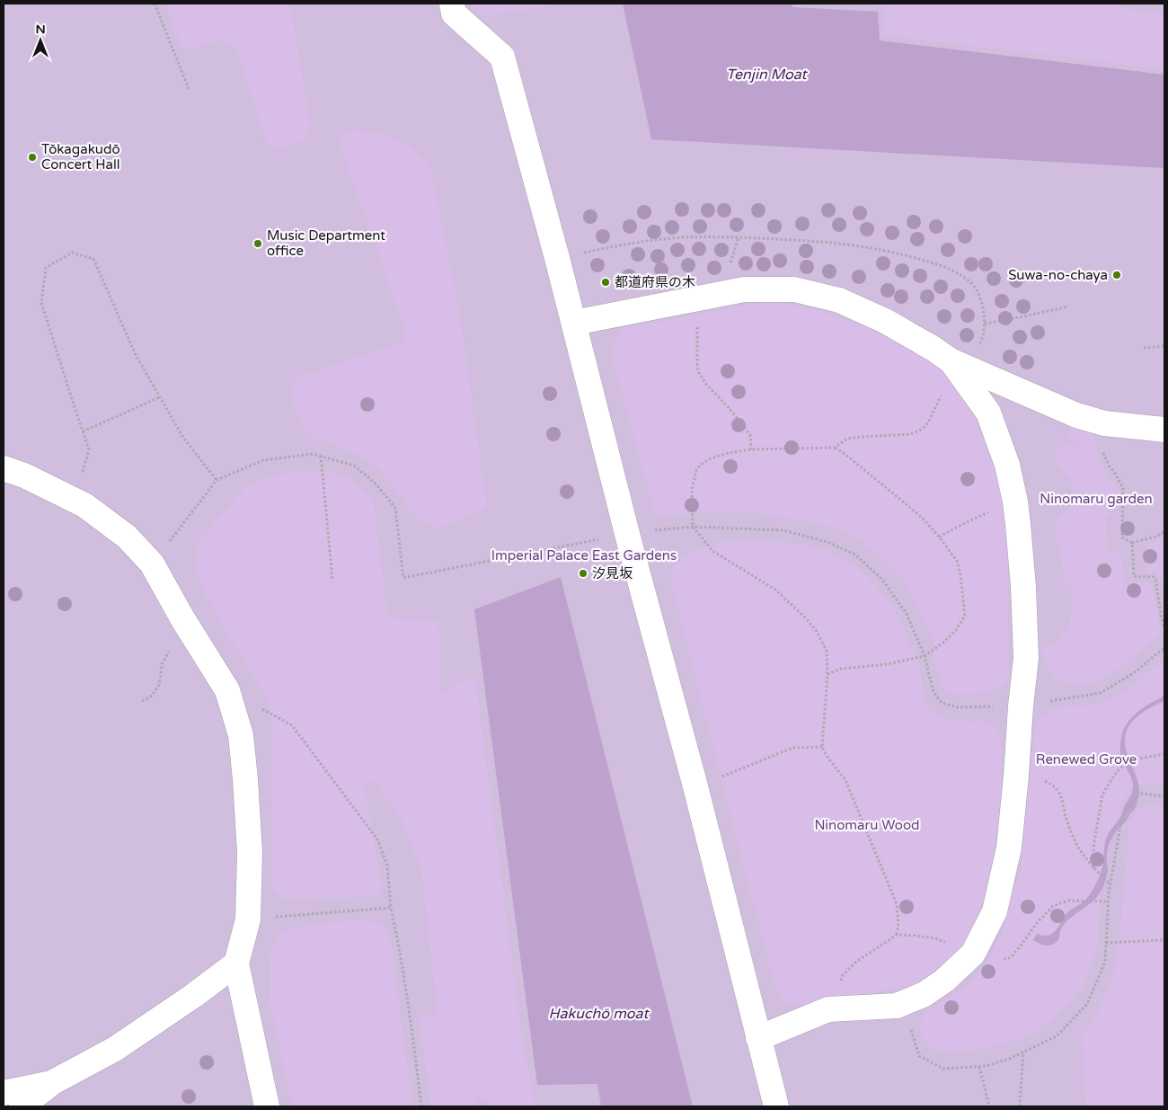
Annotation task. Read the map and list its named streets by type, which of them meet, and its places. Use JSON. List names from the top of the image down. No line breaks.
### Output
{"water":["Tenjin Moat","Hakuchō moat"],"parks":["Ninomaru garden","Imperial Palace East Gardens","Renewed Grove","Ninomaru Wood"],"places":["Tōkagakudō Concert Hall","Music Department office","Suwa-no-chaya","都道府県の木","汐見坂"],"north":"top"}
